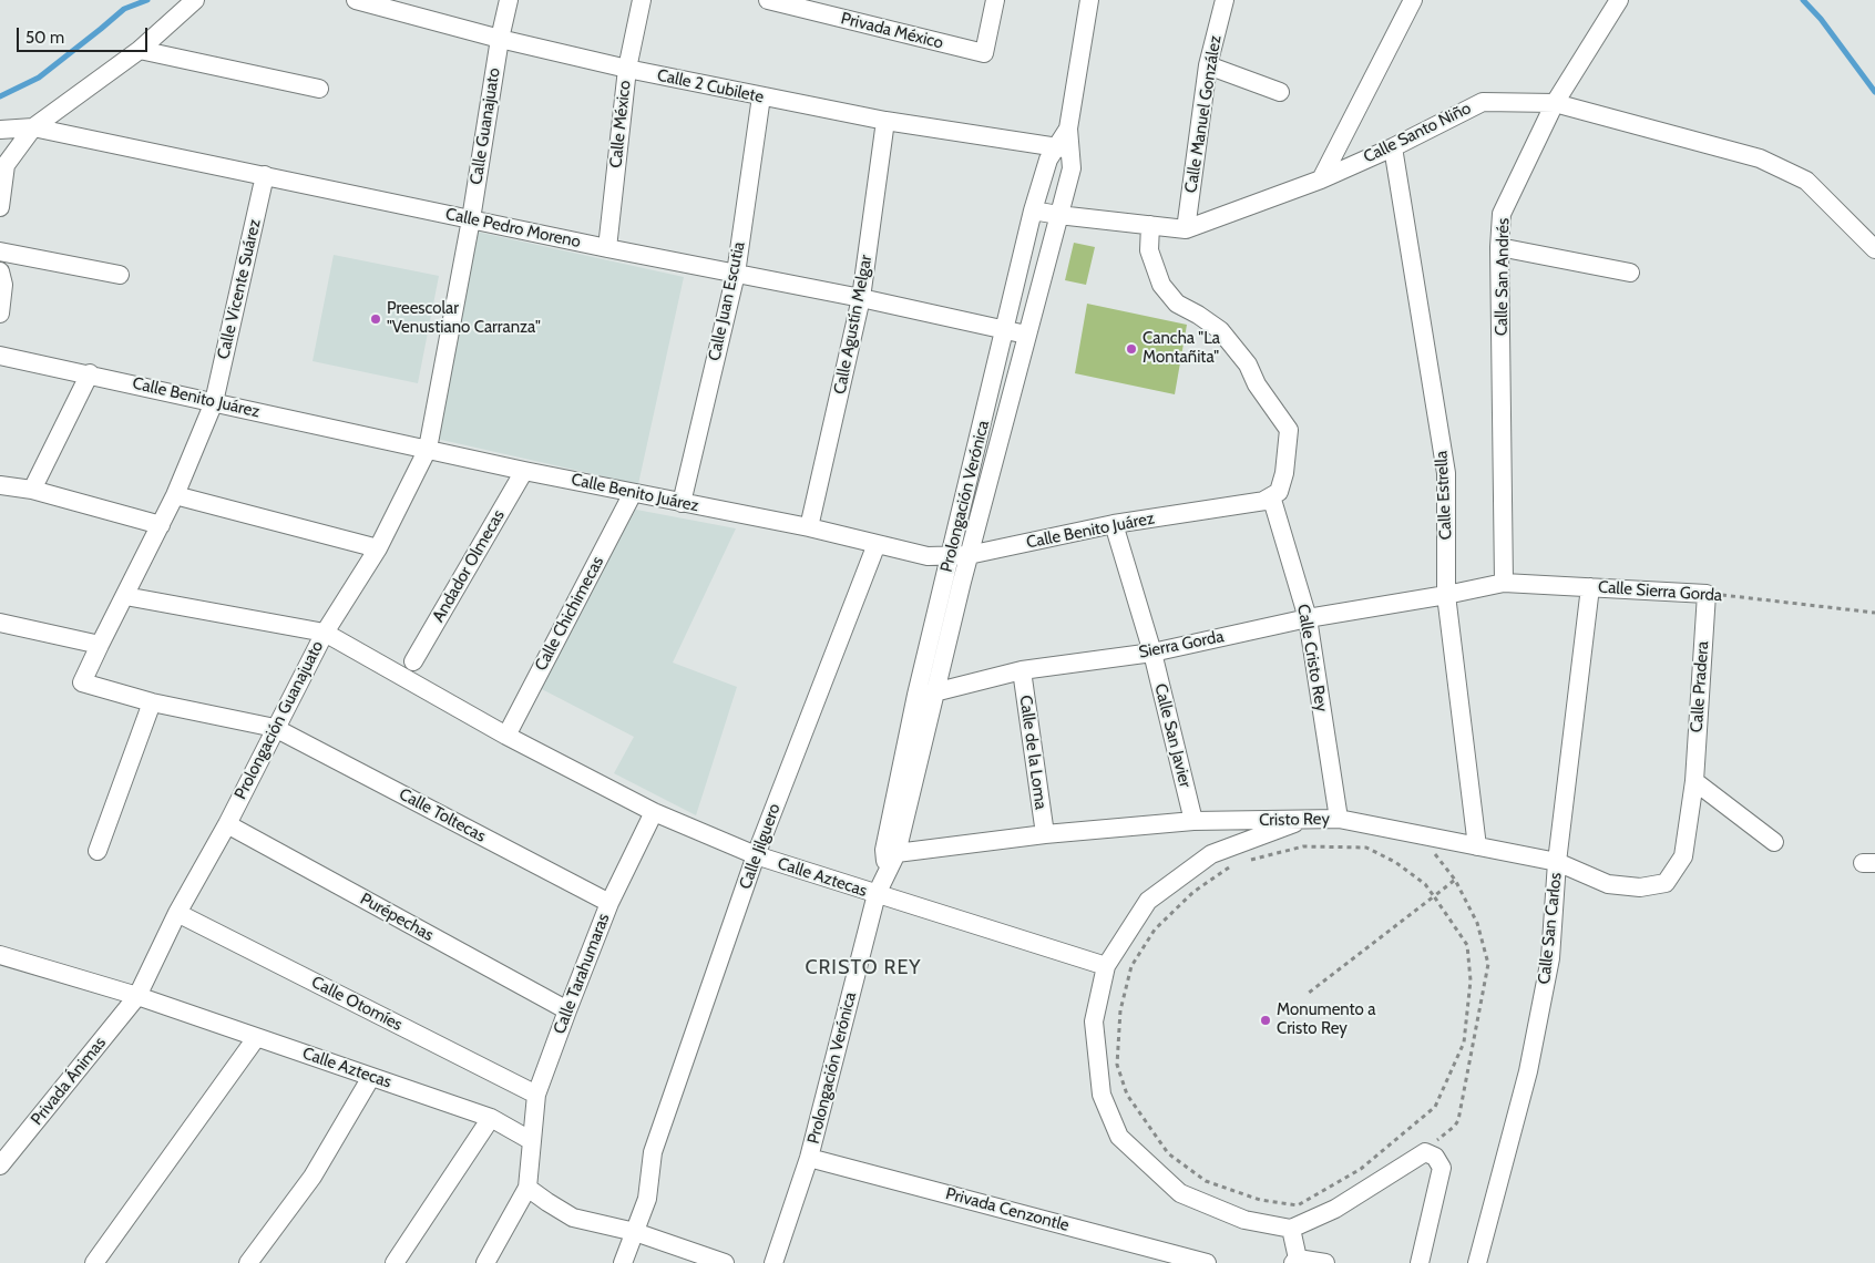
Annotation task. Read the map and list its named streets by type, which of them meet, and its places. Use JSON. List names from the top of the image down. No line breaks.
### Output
{"streets":{"street":["Privada México","Calle 2 Cubilete","Calle Manuel González","Calle México","Calle Guanajuato","Calle Santo Niño","Calle Pedro Moreno","Calle San Andrés","Calle Vicente Suárez","Calle Juan Escutia","Calle Agustín Melgar","Calle Benito Juárez","Calle Estrella","Prolongación Verónica","Andador Olmecas","Calle Sierra Gorda","Calle Chichimecas","Sierra Gorda","Calle Cristo Rey","Calle Pradera","Prolongación Guanajuato","Calle San Javier","Calle de la Loma","Calle Toltecas","Cristo Rey","Calle Jilguero","Calle Aztecas","Purépechas","Calle San Carlos","Calle Tarahumaras","Calle Otomíes","Privada Ánimas","Privada Cenzontle"]},"crossings":[["Calle 2 Cubilete","Calle México"],["Calle 2 Cubilete","Calle Guanajuato"],["Calle 2 Cubilete","Calle Juan Escutia"],["Calle 2 Cubilete","Calle Agustín Melgar"],["Calle 2 Cubilete","Prolongación Verónica"],["Calle Manuel González","Calle Santo Niño"],["Calle México","Calle Pedro Moreno"],["Calle Guanajuato","Calle Pedro Moreno"],["Calle Guanajuato","Calle Benito Juárez"],["Calle Guanajuato","Prolongación Guanajuato"],["Calle Santo Niño","Calle San Andrés"],["Calle Santo Niño","Calle Estrella"],["Calle Santo Niño","Prolongación Verónica"],["Calle Pedro Moreno","Calle Vicente Suárez"],["Calle Pedro Moreno","Calle Juan Escutia"],["Calle Pedro Moreno","Calle Agustín Melgar"],["Calle Pedro Moreno","Prolongación Verónica"],["Calle San Andrés","Calle Sierra Gorda"],["Calle Vicente Suárez","Calle Benito Juárez"],["Calle Vicente Suárez","Calle Toltecas"],["Calle Vicente Suárez","Calle Aztecas"],["Calle Juan Escutia","Calle Benito Juárez"],["Calle Agustín Melgar","Calle Benito Juárez"],["Calle Benito Juárez","Prolongación Verónica"],["Calle Benito Juárez","Andador Olmecas"],["Calle Benito Juárez","Calle Chichimecas"],["Calle Benito Juárez","Calle Cristo Rey"],["Calle Benito Juárez","Prolongación Guanajuato"],["Calle Benito Juárez","Calle San Javier"],["Calle Benito Juárez","Calle Jilguero"],["Calle Estrella","Calle Sierra Gorda"],["Calle Estrella","Sierra Gorda"],["Calle Estrella","Cristo Rey"],["Prolongación Verónica","Sierra Gorda"],["Prolongación Verónica","Cristo Rey"],["Prolongación Verónica","Calle Aztecas"],["Prolongación Verónica","Privada Cenzontle"],["Calle Sierra Gorda","Sierra Gorda"],["Calle Sierra Gorda","Calle Pradera"],["Calle Sierra Gorda","Calle San Carlos"],["Calle Chichimecas","Calle Aztecas"],["Sierra Gorda","Calle Cristo Rey"],["Sierra Gorda","Calle San Javier"],["Sierra Gorda","Calle de la Loma"],["Calle Cristo Rey","Cristo Rey"],["Calle Pradera","Cristo Rey"],["Prolongación Guanajuato","Calle Toltecas"],["Prolongación Guanajuato","Calle Aztecas"],["Prolongación Guanajuato","Purépechas"],["Prolongación Guanajuato","Calle Otomíes"],["Prolongación Guanajuato","Privada Ánimas"],["Calle San Javier","Cristo Rey"],["Calle de la Loma","Cristo Rey"],["Calle Toltecas","Calle Tarahumaras"],["Cristo Rey","Calle San Carlos"],["Calle Jilguero","Calle Aztecas"],["Calle Aztecas","Calle Tarahumaras"],["Calle Aztecas","Privada Ánimas"],["Purépechas","Calle Tarahumaras"],["Calle Tarahumaras","Calle Otomíes"]],"districts":["CRISTO REY"],"places":["Preescolar \"Venustiano Carranza\"","Cancha \"La Montañita\"","Monumento a Cristo Rey"],"scale_bar":"50 m"}
